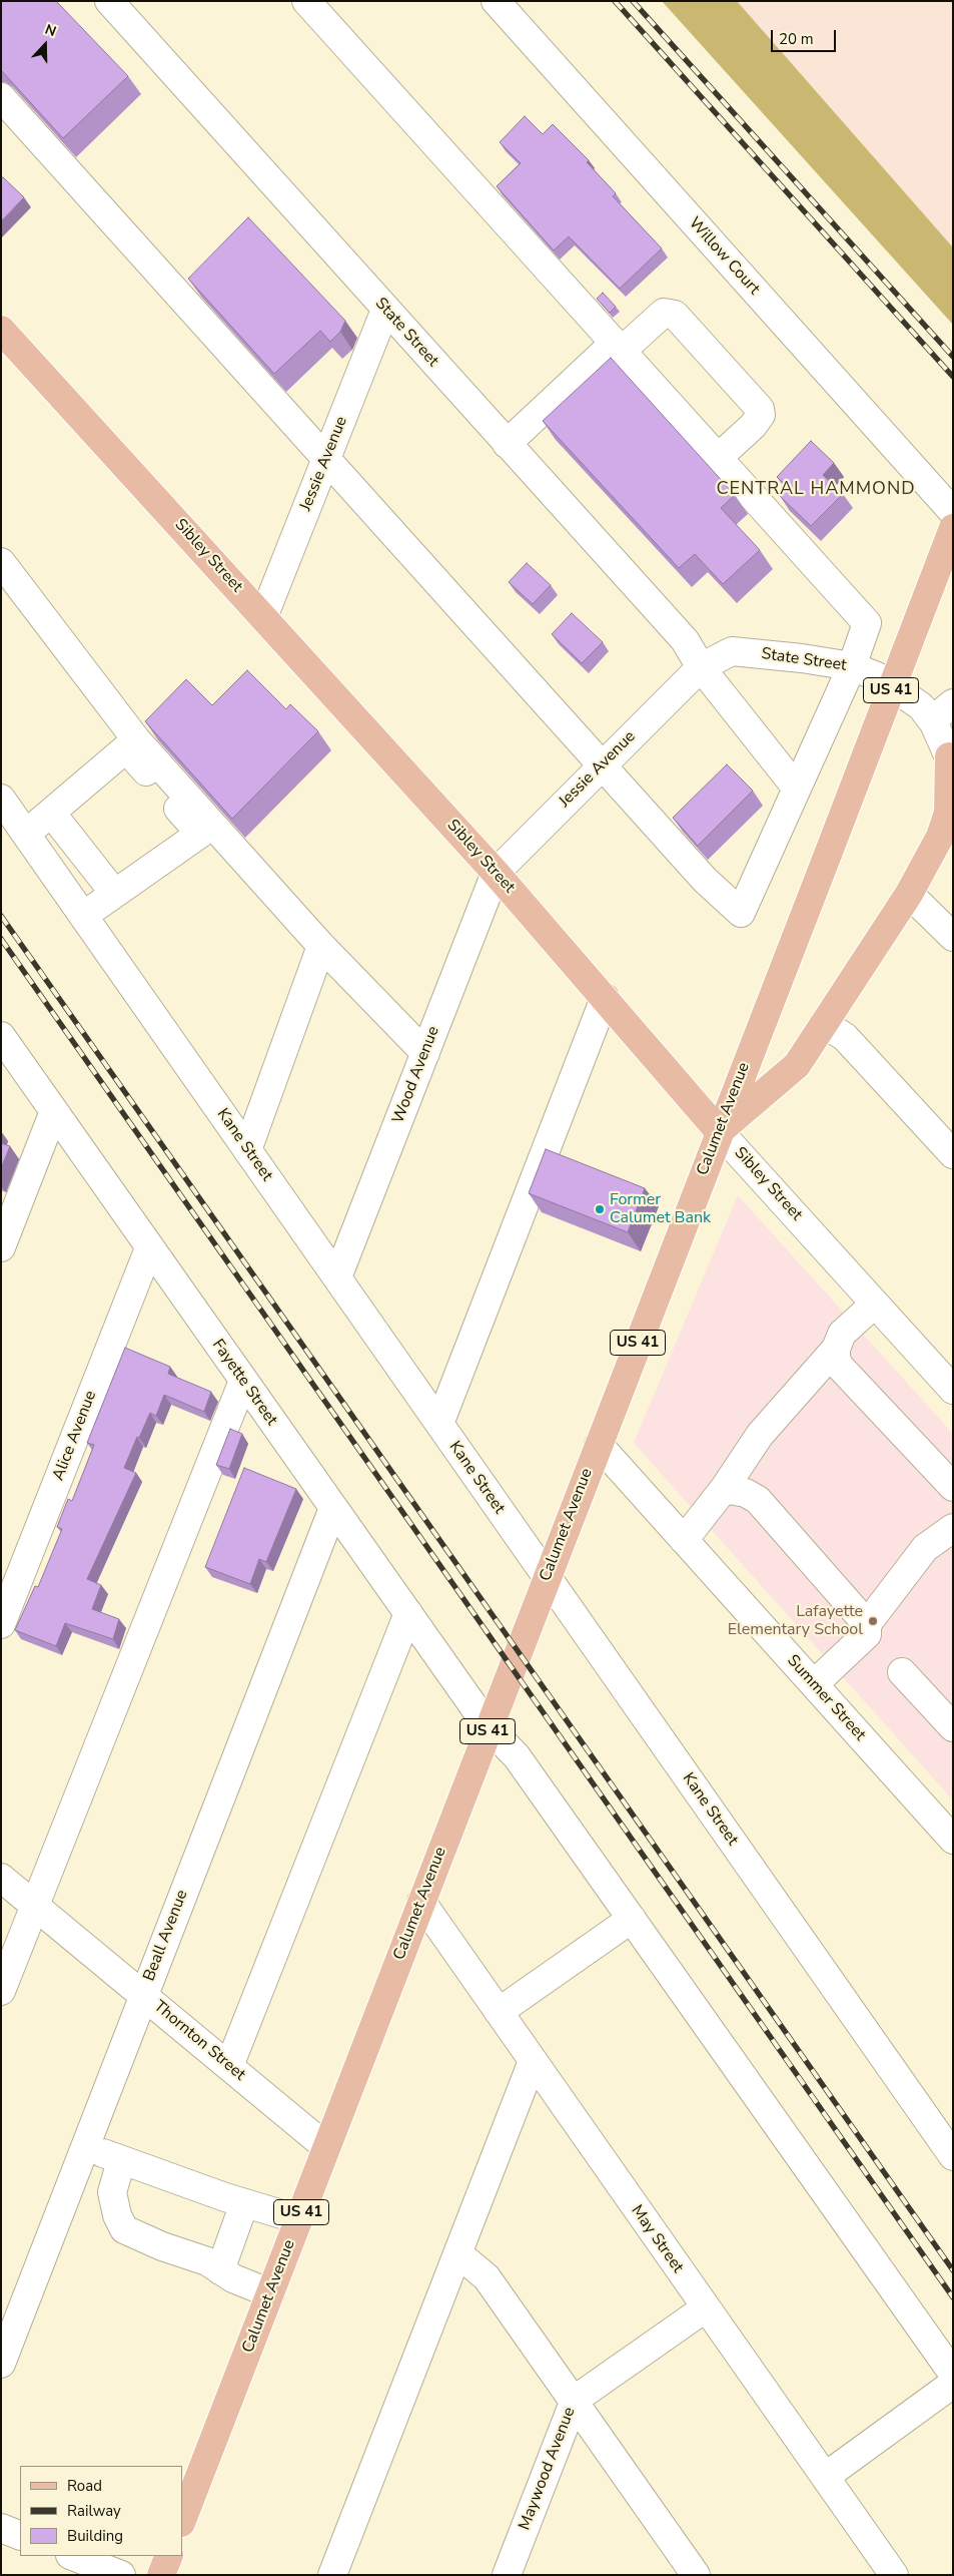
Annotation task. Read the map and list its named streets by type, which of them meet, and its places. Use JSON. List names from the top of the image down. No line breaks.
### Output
{"streets":{"main road":["Sibley Street","US 41","Calumet Avenue"],"street":["Willow Court","State Street","Jessie Avenue","Wood Avenue","Kane Street","Fayette Street","Alice Avenue","Summer Street","Beall Avenue","Thornton Street","May Street","Maywood Avenue"]},"crossings":[["State Street","Jessie Avenue"],["Jessie Avenue","Sibley Street"],["Jessie Avenue","Wood Avenue"],["Sibley Street","Wood Avenue"],["Sibley Street","Calumet Avenue"],["Wood Avenue","Kane Street"],["Calumet Avenue","Kane Street"],["Calumet Avenue","Fayette Street"],["Calumet Avenue","Summer Street"],["Calumet Avenue","Thornton Street"],["Calumet Avenue","May Street"],["Fayette Street","Alice Avenue"],["Fayette Street","Beall Avenue"],["Beall Avenue","Thornton Street"],["May Street","Maywood Avenue"]],"districts":["CENTRAL HAMMOND"],"places":["Former Calumet Bank","Lafayette Elementary School"],"legend":["Road","Railway","Building"],"scale_bar":"20 m","north":"top"}
